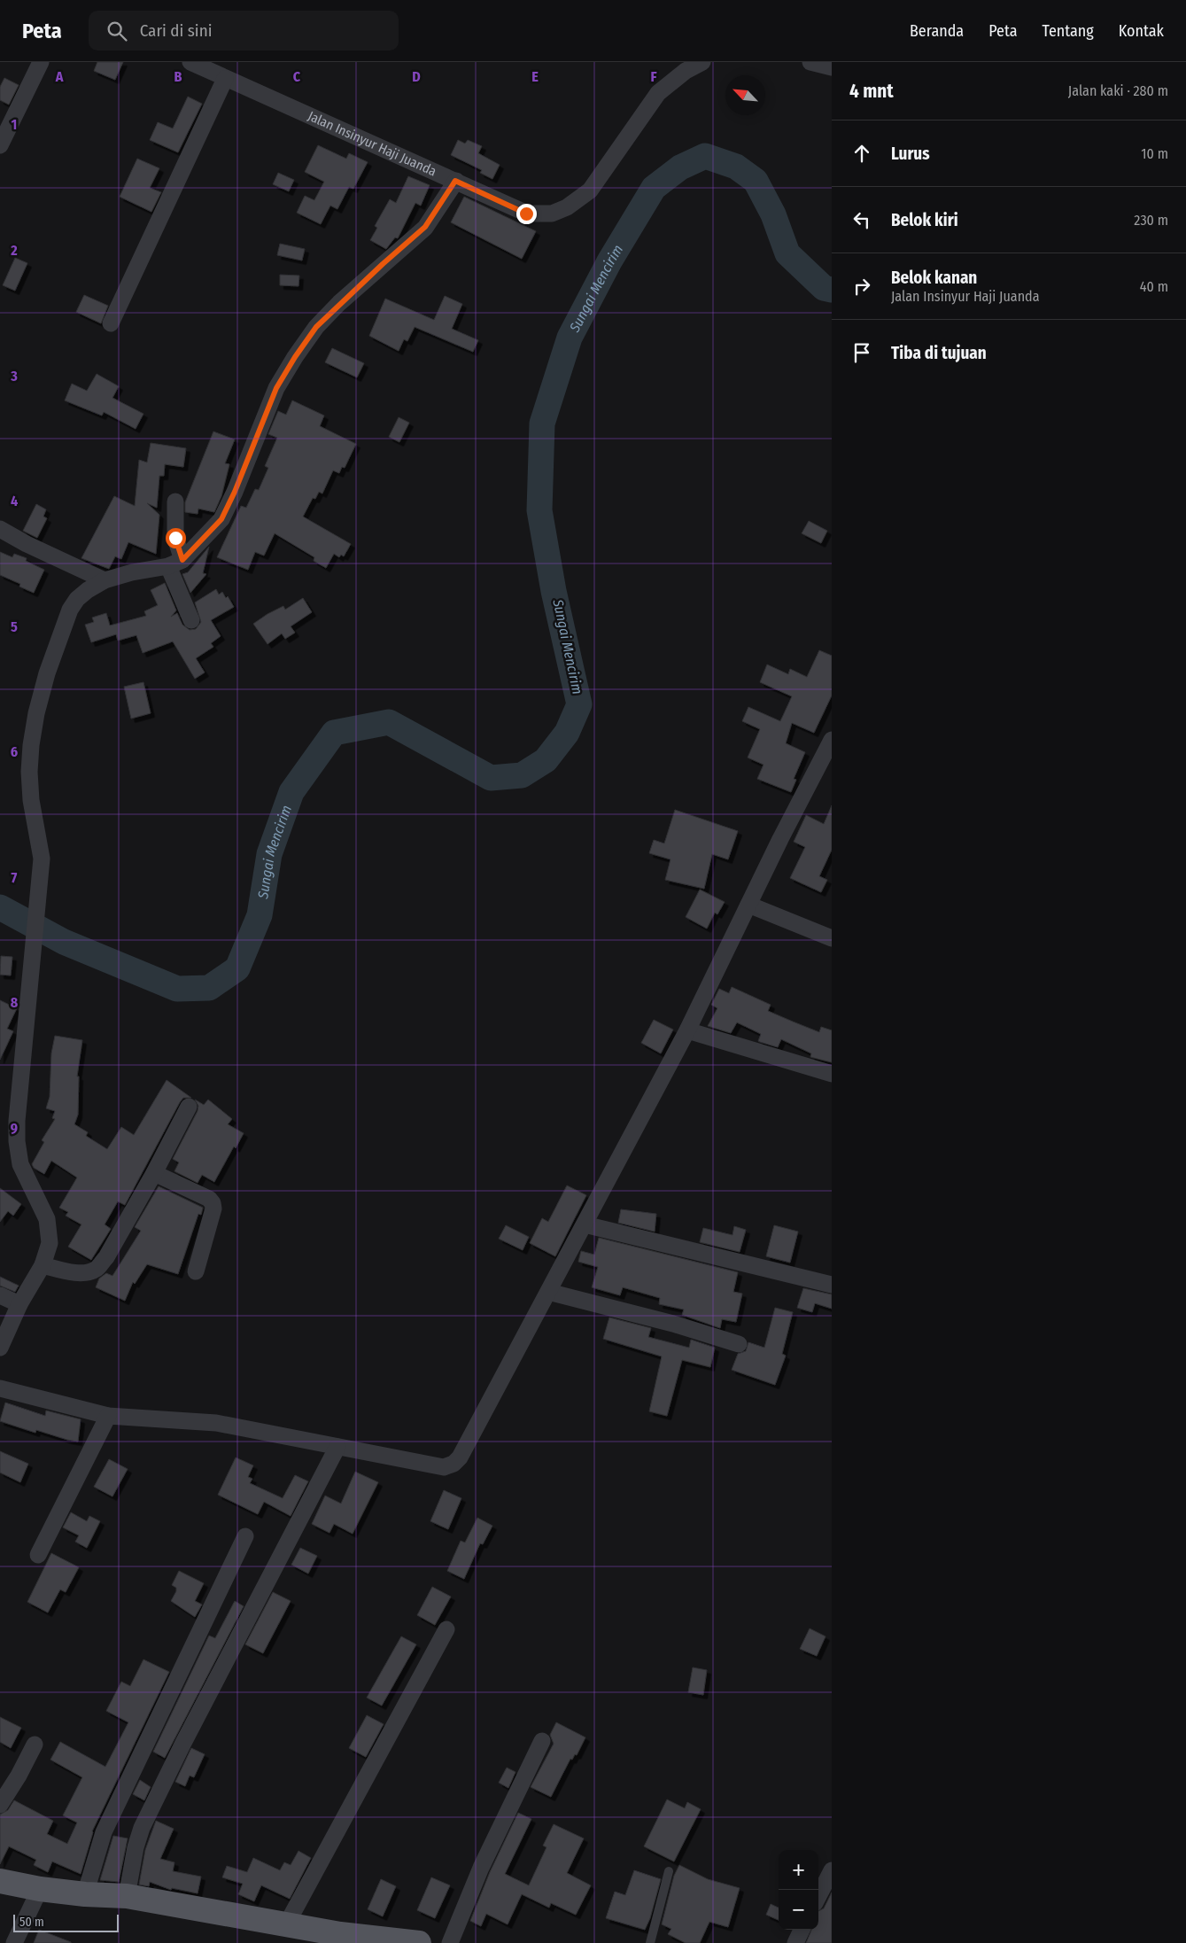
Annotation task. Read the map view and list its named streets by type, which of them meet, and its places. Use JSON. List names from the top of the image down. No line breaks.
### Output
{"streets":{"street":["Jalan Insinyur Haji Juanda"]},"water":["Sungai Mencirim"],"scale_bar":"50 m","north":"top left","page":{"header":"Peta","search":"Cari di sini","nav":["Beranda","Peta","Tentang","Kontak"],"heading":["4 mnt","Jalan kaki · 280 m"],"list":[["Lurus","10 m"],["Belok kiri","230 m"],["Belok kanan","Jalan Insinyur Haji Juanda","40 m"],"Tiba di tujuan"],"map_buttons":["+","−"],"scale":"50 m"},"grid":{"columns":["A","B","C","D","E","F"],"rows":["1","2","3","4","5","6","7","8","9"]}}
